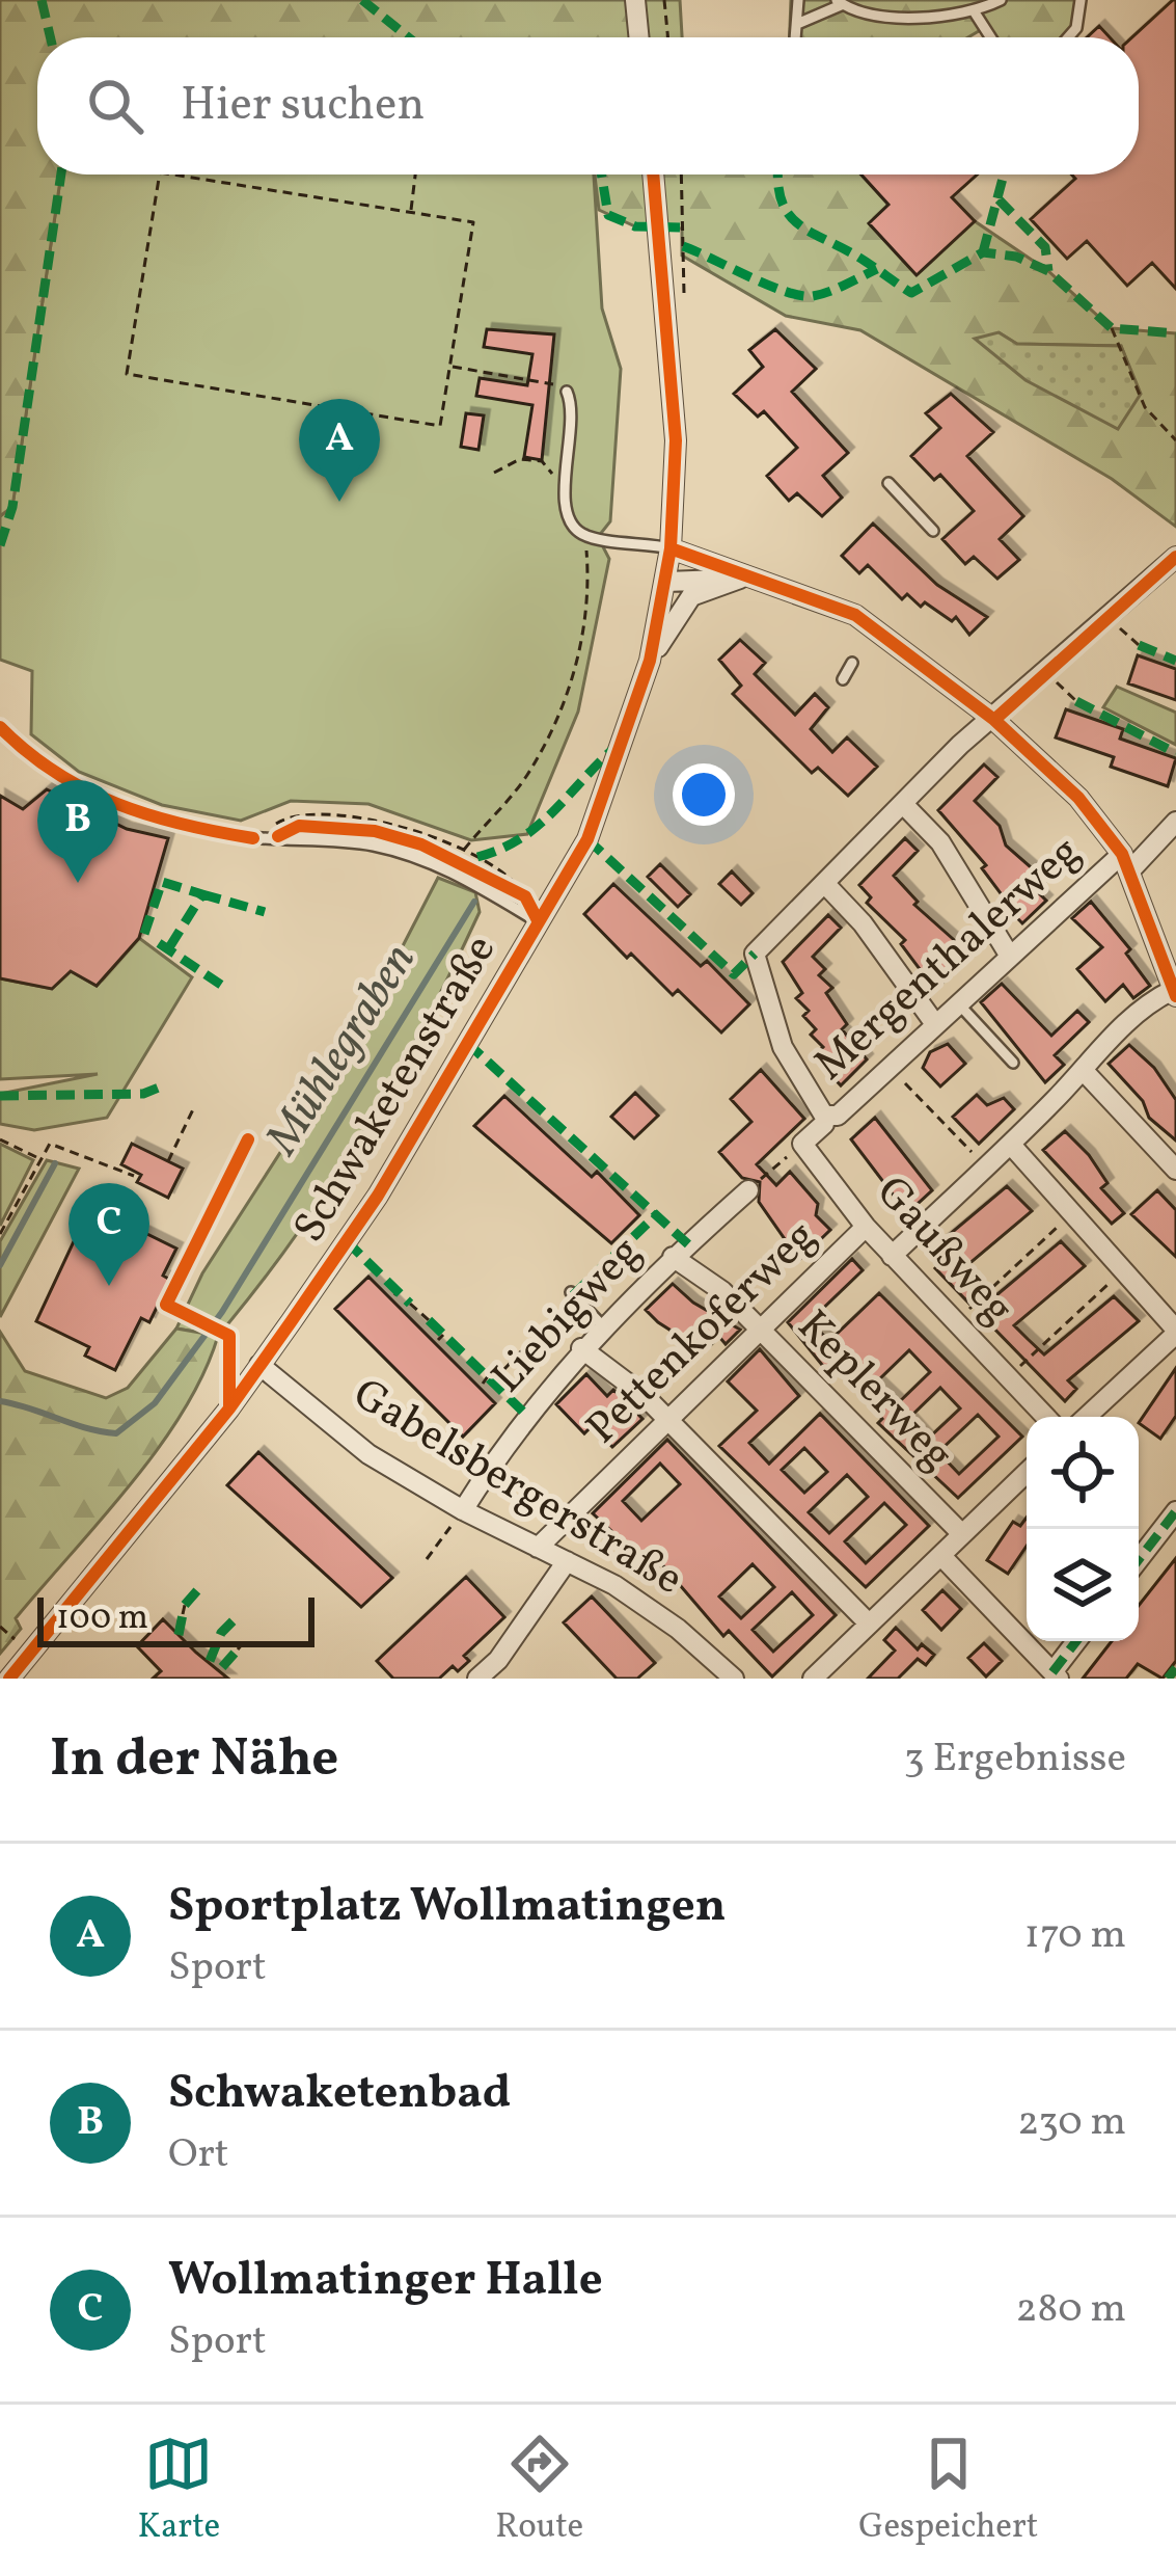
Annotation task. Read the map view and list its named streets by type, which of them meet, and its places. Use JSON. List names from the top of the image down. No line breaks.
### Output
{"streets":{"street":["Mergenthalerweg","Schwaketenstraße","Gaußweg","Liebigweg","Pettenkoferweg","Keplerweg","Gabelsbergerstraße"]},"crossings":[["Schwaketenstraße","Gabelsbergerstraße"],["Gaußweg","Pettenkoferweg"],["Liebigweg","Keplerweg"],["Liebigweg","Gabelsbergerstraße"],["Pettenkoferweg","Keplerweg"],["Pettenkoferweg","Gabelsbergerstraße"]],"water":["Mühlegraben"],"scale_bar":"100 m","page":{"search":"Hier suchen","pins":["A","B","C"],"scale":"100 m","heading":["In der Nähe","3 Ergebnisse"],"list":[{"mark":"A","name":"Sportplatz Wollmatingen","note":"Sport","value":"170 m"},{"mark":"B","name":"Schwaketenbad","note":"Ort","value":"230 m"},{"mark":"C","name":"Wollmatinger Halle","note":"Sport","value":"280 m"}],"nav":["Karte","Route","Gespeichert"]}}
